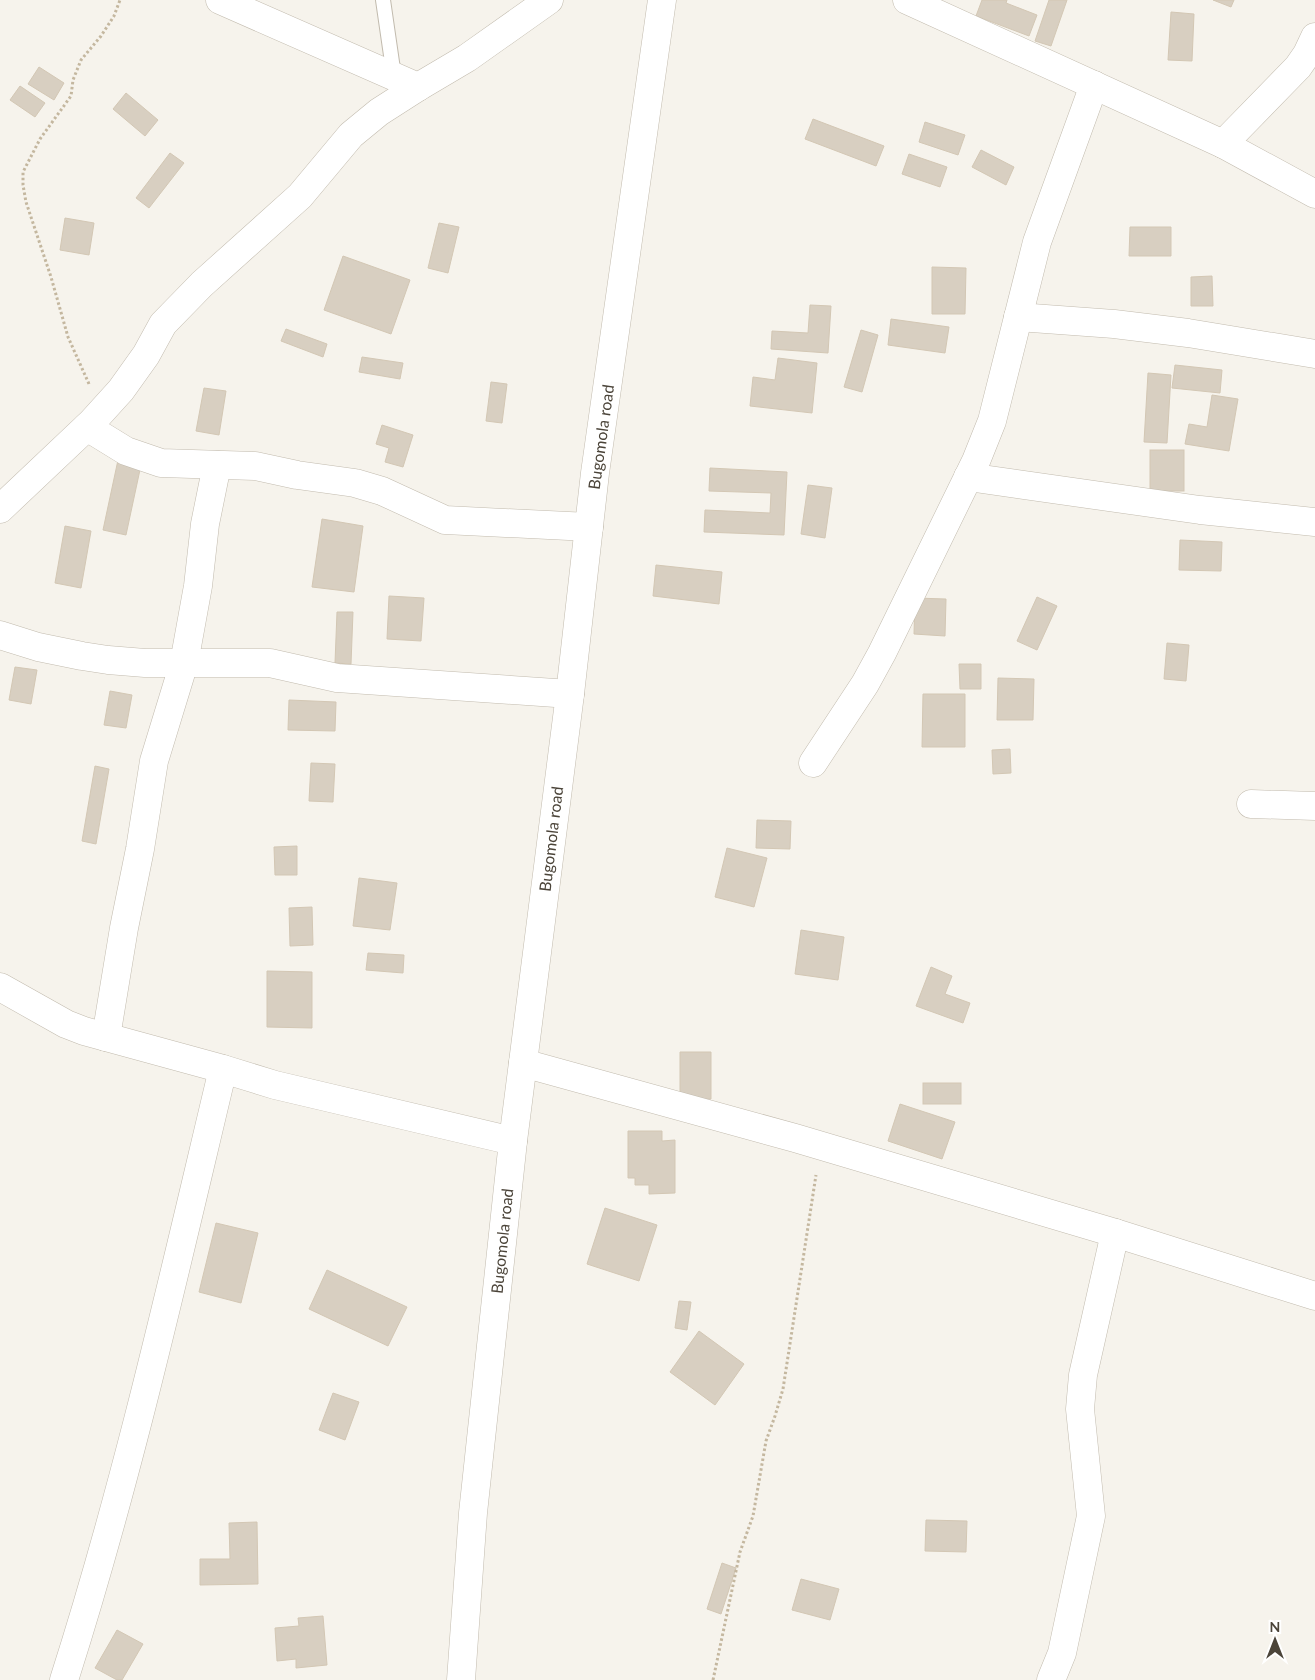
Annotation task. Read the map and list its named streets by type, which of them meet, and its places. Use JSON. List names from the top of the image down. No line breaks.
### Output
{"streets":{"street":["Bugomola road"]},"north":"top"}
